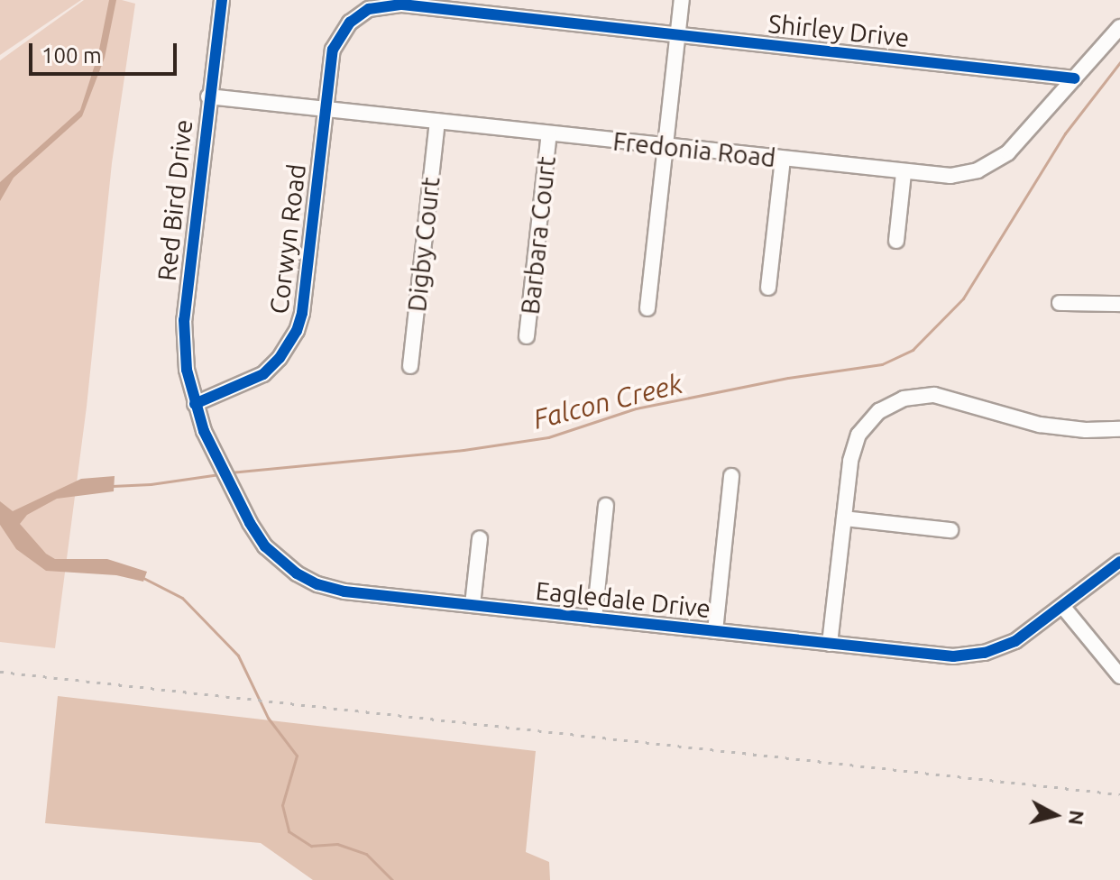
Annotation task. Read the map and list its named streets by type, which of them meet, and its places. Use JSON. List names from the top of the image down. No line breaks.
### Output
{"streets":{"street":["Shirley Drive","Fredonia Road","Red Bird Drive","Barbara Court","Corwyn Road","Digby Court","Eagledale Drive"]},"crossings":[["Shirley Drive","Fredonia Road"],["Shirley Drive","Corwyn Road"],["Fredonia Road","Red Bird Drive"],["Fredonia Road","Barbara Court"],["Fredonia Road","Corwyn Road"],["Fredonia Road","Digby Court"],["Red Bird Drive","Corwyn Road"],["Red Bird Drive","Eagledale Drive"],["Corwyn Road","Eagledale Drive"]],"water":["Falcon Creek"],"scale_bar":"100 m","north":"right"}
